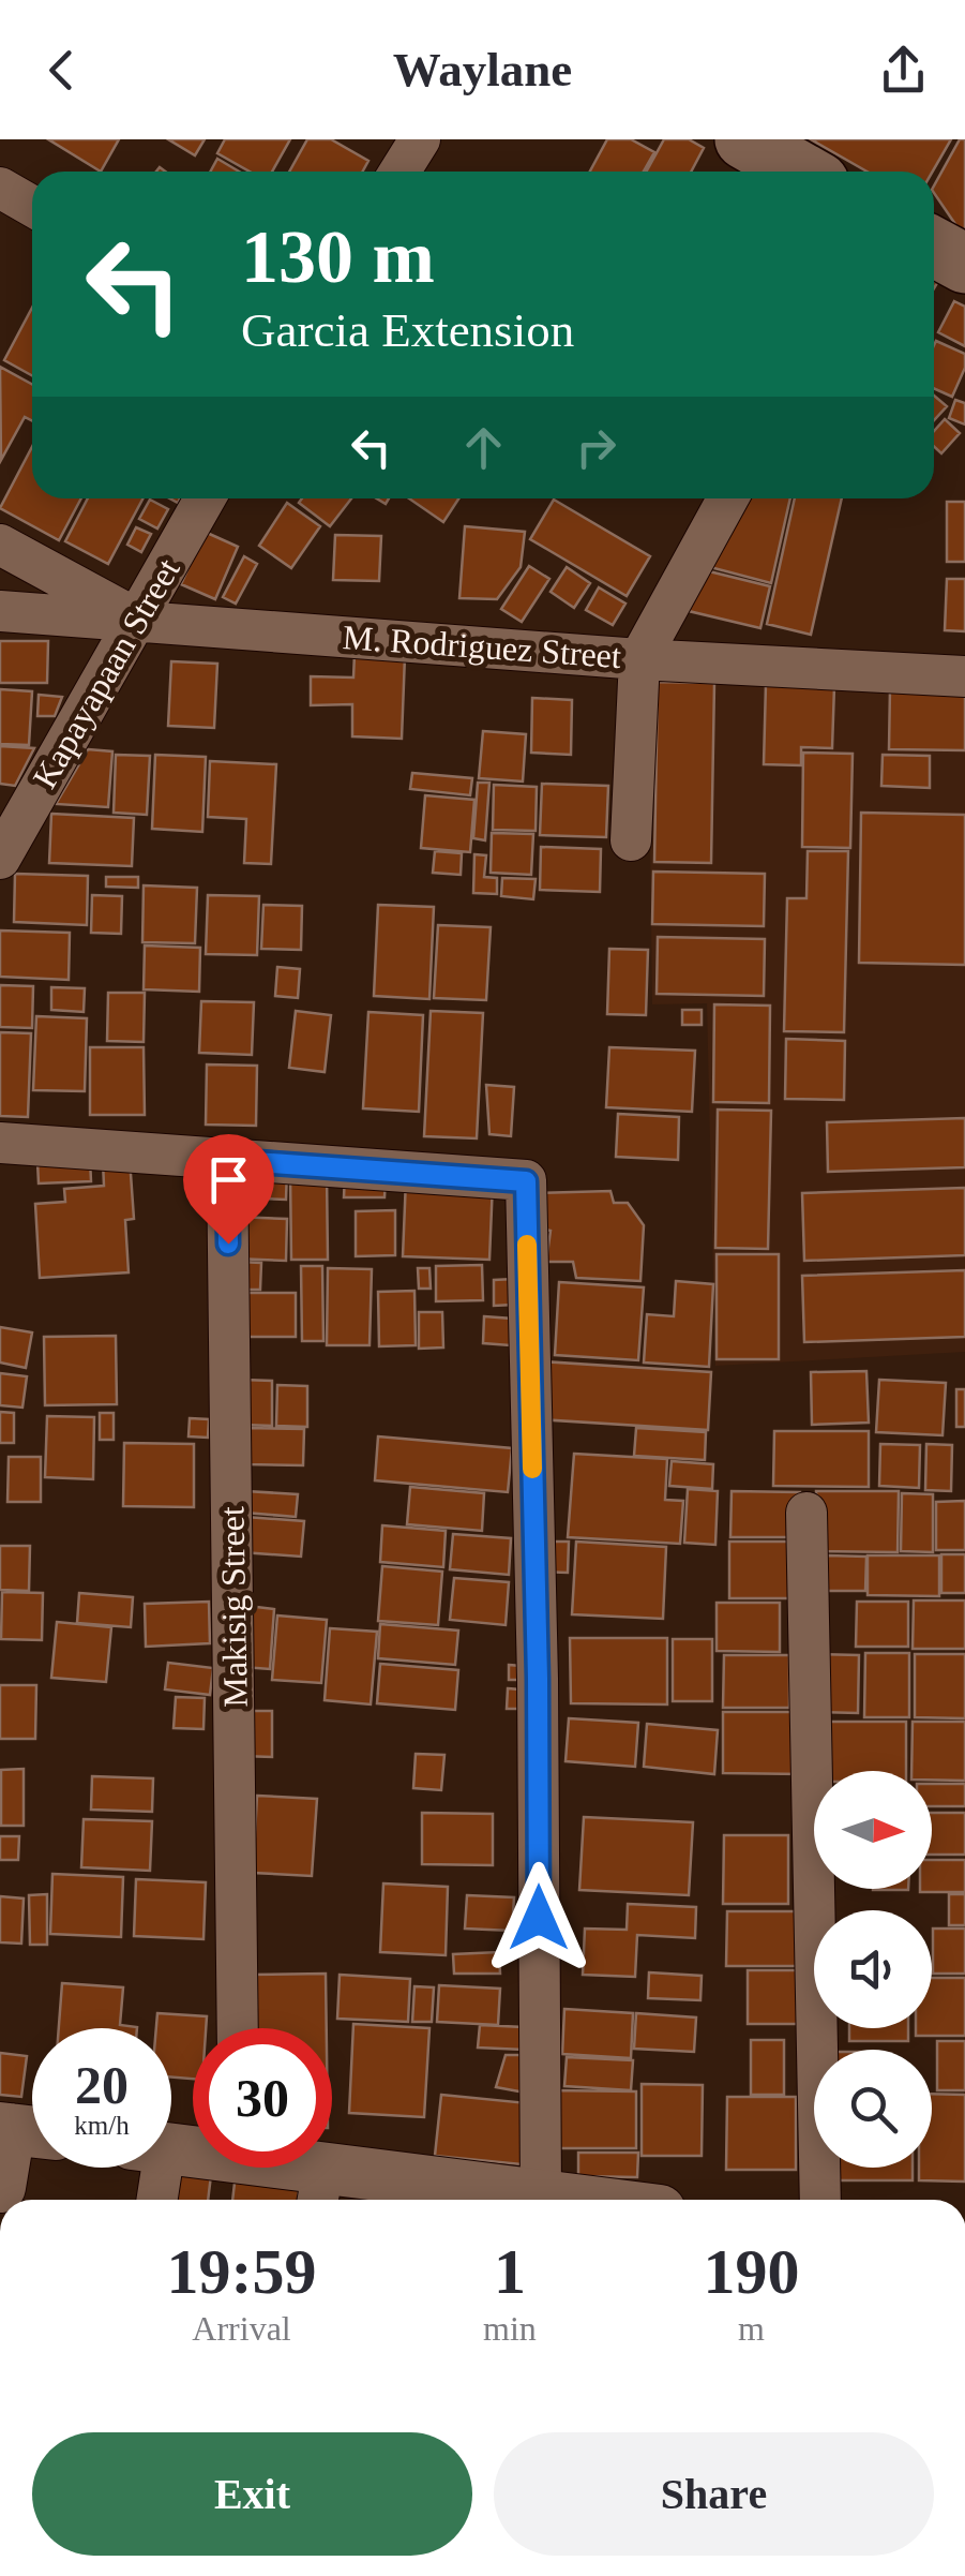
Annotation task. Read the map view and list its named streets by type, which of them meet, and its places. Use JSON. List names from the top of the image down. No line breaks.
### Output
{"streets":{"street":["M. Rodriguez Street","Kapayapaan Street","Makisig Street"]},"crossings":[["M. Rodriguez Street","Kapayapaan Street"]],"north":"right","page":{"header":"Waylane","turn":["130 m","Garcia Extension"],"speed":"20 km/h","limit":"30","eta":["19:59","Arrival","1","min","190","m"],"buttons":["Exit","Share"]}}
